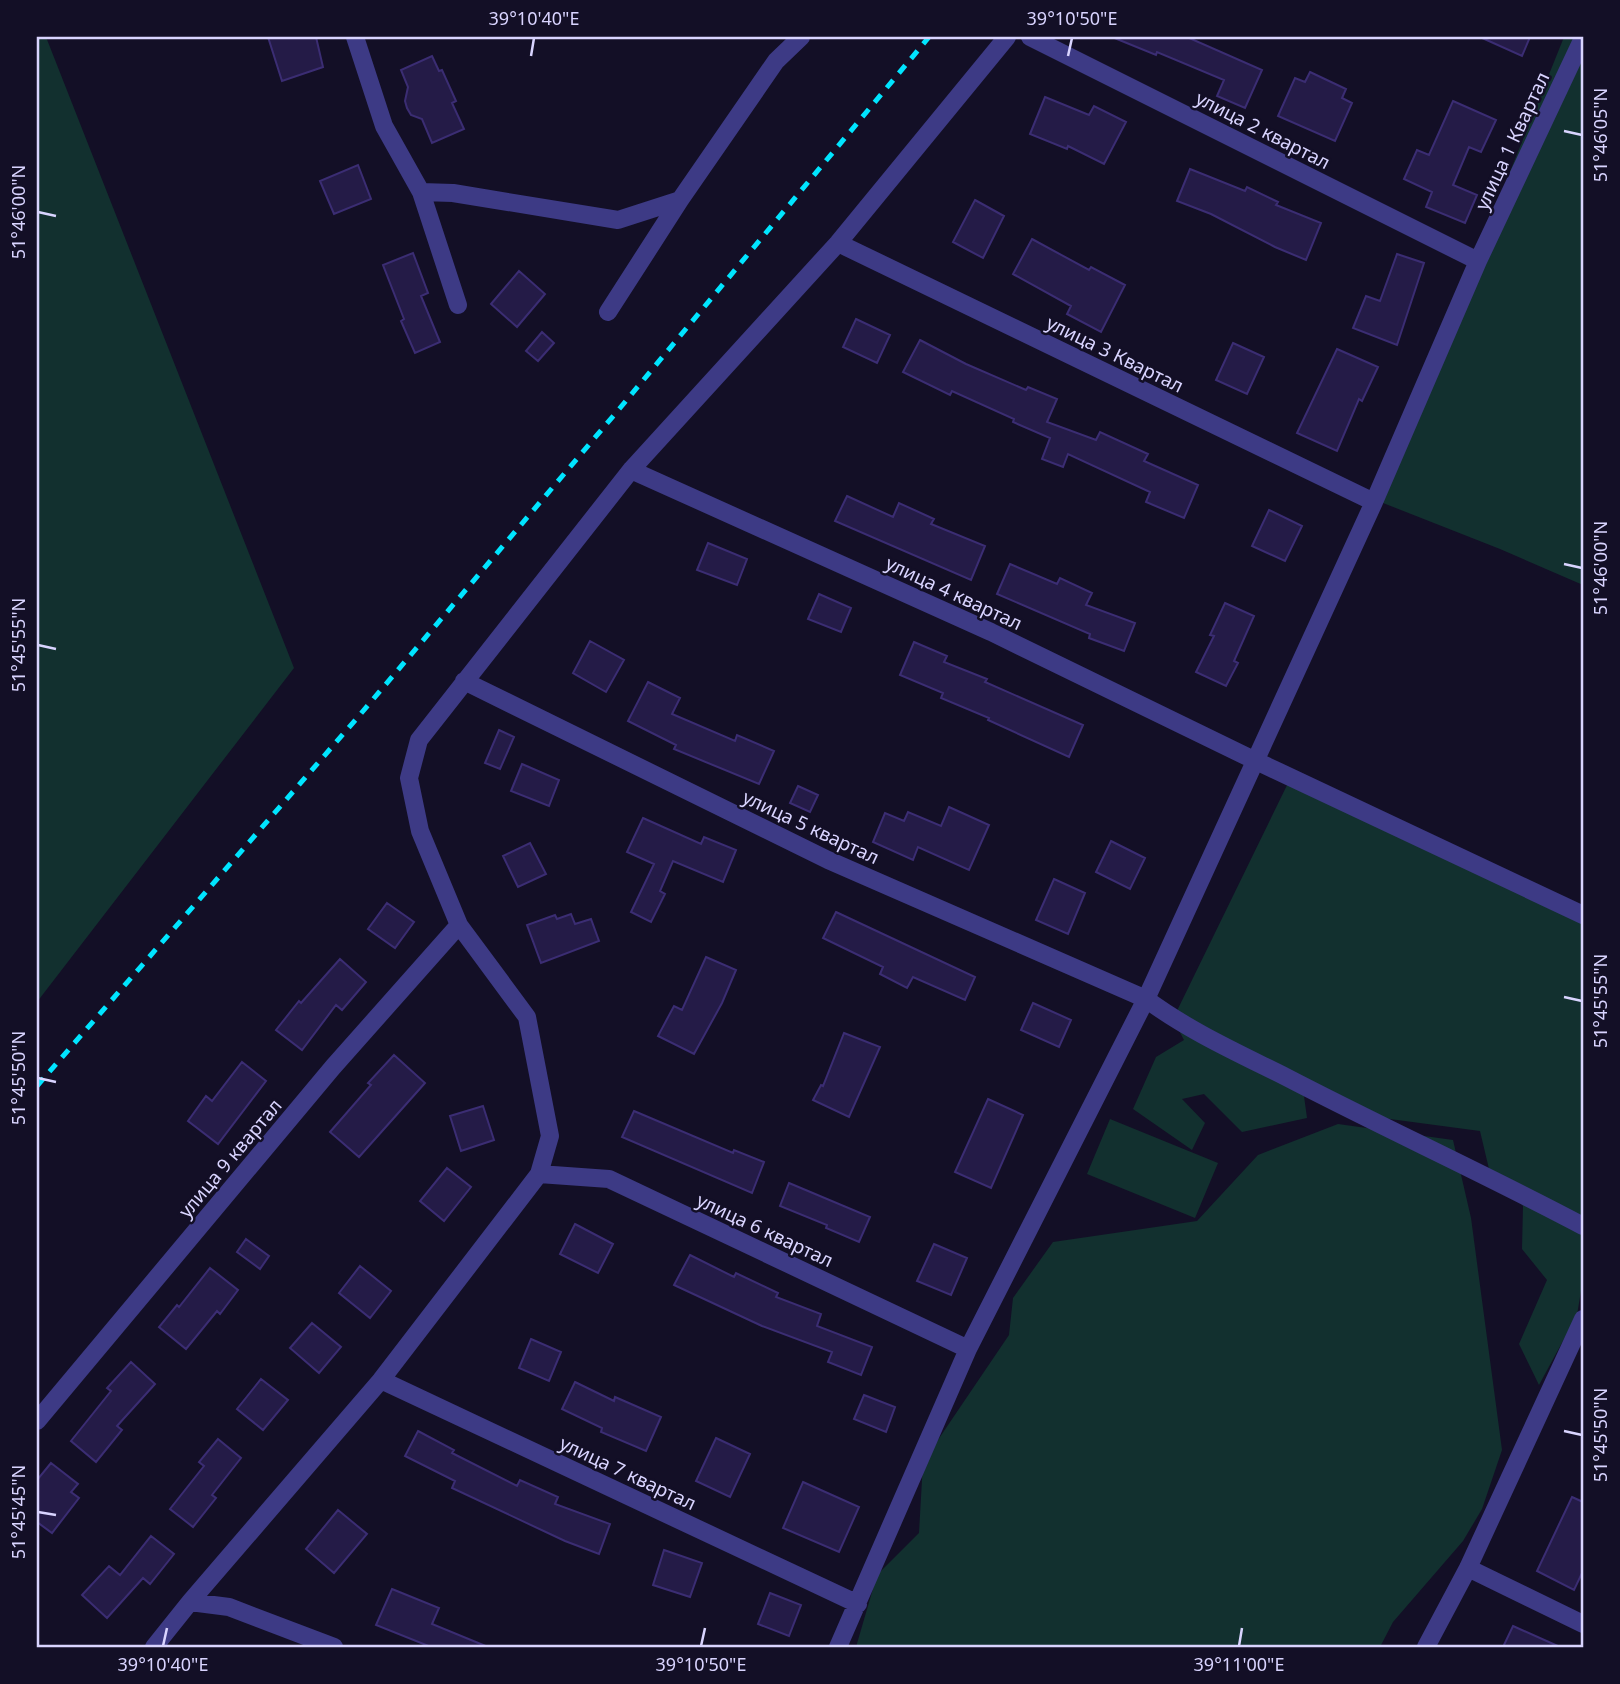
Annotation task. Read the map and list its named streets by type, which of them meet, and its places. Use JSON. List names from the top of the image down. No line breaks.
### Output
{"streets":{"street":["улица 2 квартал","улица 1 Квартал","улица 3 Квартал","улица 4 квартал","улица 5 квартал","улица 9 квартал","улица 6 квартал","улица 7 квартал"]},"crossings":[["улица 2 квартал","улица 1 Квартал"],["улица 1 Квартал","улица 3 Квартал"],["улица 1 Квартал","улица 4 квартал"],["улица 1 Квартал","улица 5 квартал"],["улица 1 Квартал","улица 6 квартал"],["улица 1 Квартал","улица 7 квартал"]],"coordinates":["39°10'40\"E","39°10'50\"E","51°46'05\"N","51°46'00\"N","51°45'55\"N","51°45'50\"N","51°45'45\"N","39°11'00\"E"]}
